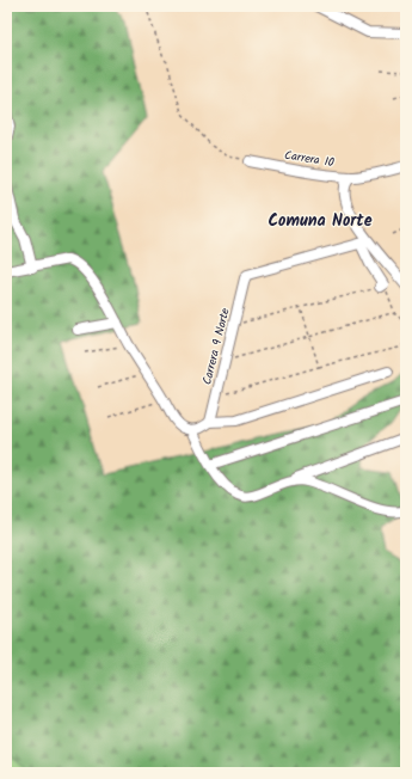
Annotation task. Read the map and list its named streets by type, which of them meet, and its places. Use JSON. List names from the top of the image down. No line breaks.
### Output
{"streets":{"street":["Carrera 10","Carrera 9 Norte"]},"crossings":[["Carrera 10","Carrera 9 Norte"]],"districts":["Comuna Norte"]}
